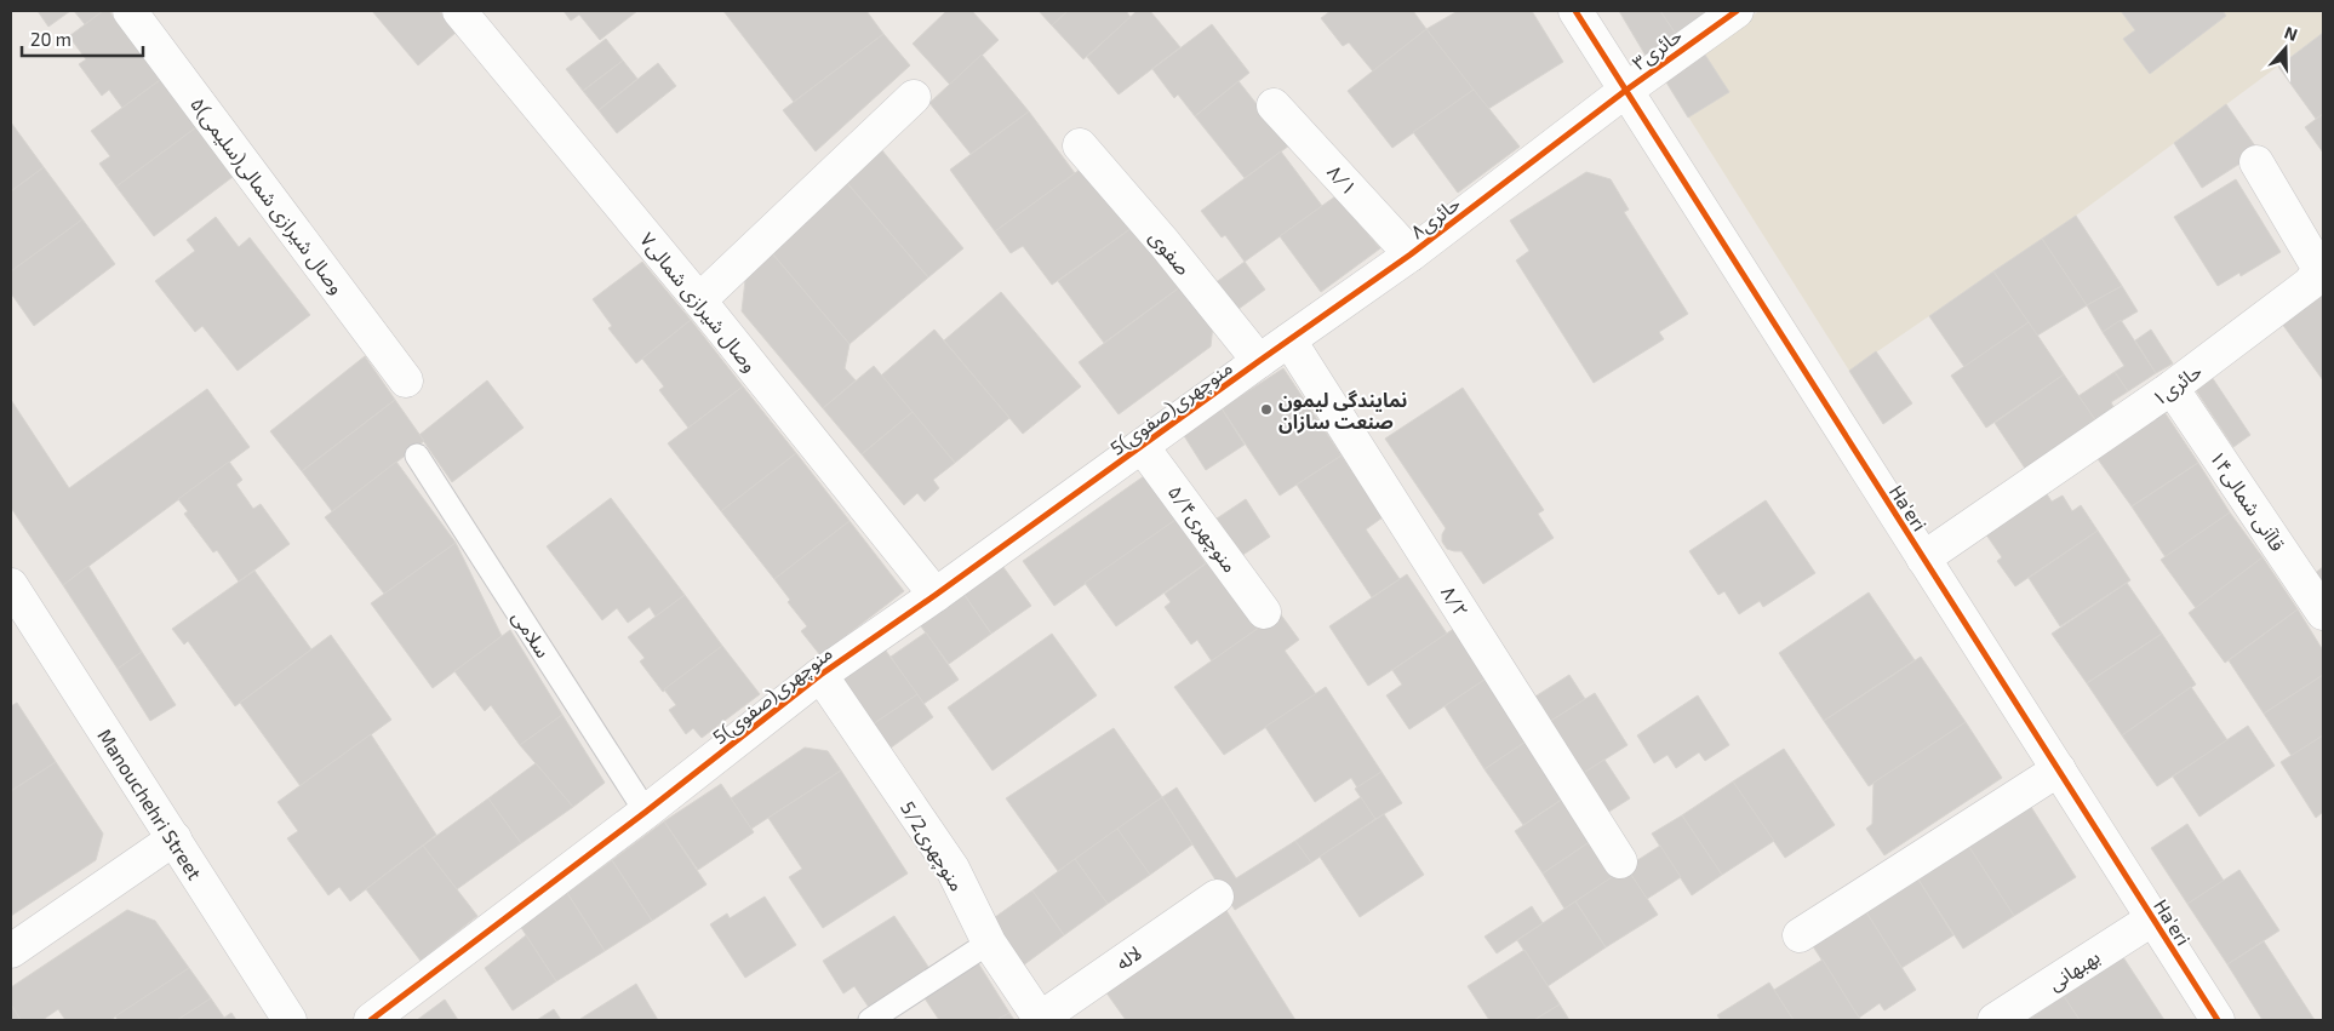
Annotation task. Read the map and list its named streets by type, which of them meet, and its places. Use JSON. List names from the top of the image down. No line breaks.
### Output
{"streets":{"street":["حائری۳","۸/۱","۵وصال شیرازی شمالی(سلیمی)","حائری۸","صفوی","وصال شیرازی شمالی۷","حائری۱","5منوچهری(صفوی)","قاآنی شمالی۱۴","Ha'eri","منوچهری۵/۴","۸/۲","Manouchehri Street","5/2منوچهری","لاله","بهبهانی"],"lane":["سلامی"]},"crossings":[["حائری۳","حائری۸"],["حائری۳","Ha'eri"],["۸/۱","حائری۸"],["حائری۸","صفوی"],["حائری۸","5منوچهری(صفوی)"],["حائری۸","Ha'eri"],["حائری۸","۸/۲"],["صفوی","5منوچهری(صفوی)"],["وصال شیرازی شمالی۷","5منوچهری(صفوی)"],["حائری۱","قاآنی شمالی۱۴"],["حائری۱","Ha'eri"],["5منوچهری(صفوی)","منوچهری۵/۴"],["5منوچهری(صفوی)","سلامی"],["5منوچهری(صفوی)","5/2منوچهری"],["Ha'eri","بهبهانی"],["5/2منوچهری","لاله"]],"places":["نمایندگی لیمون صنعت سازان"],"scale_bar":"20 m","north":"top"}
